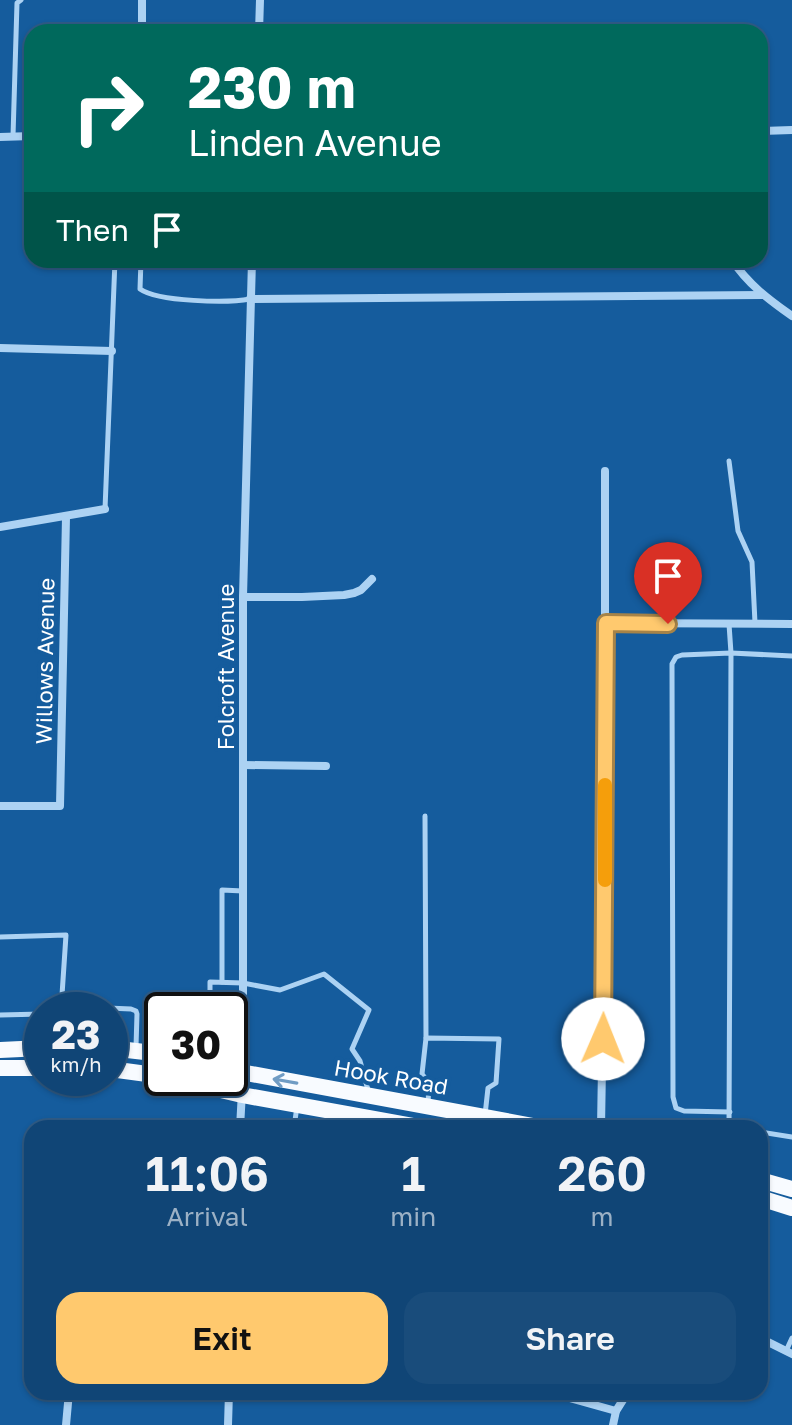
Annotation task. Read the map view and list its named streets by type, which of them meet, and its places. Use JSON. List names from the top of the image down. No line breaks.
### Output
{"streets":{"main road":["Hook Road"],"street":["Willows Avenue","Folcroft Avenue"]},"page":{"turn":["230 m","Linden Avenue"],"then":"Then","speed":"23 km/h","limit":"30","eta":["11:06","Arrival","1","min","260","m"],"buttons":["Exit","Share"]}}
